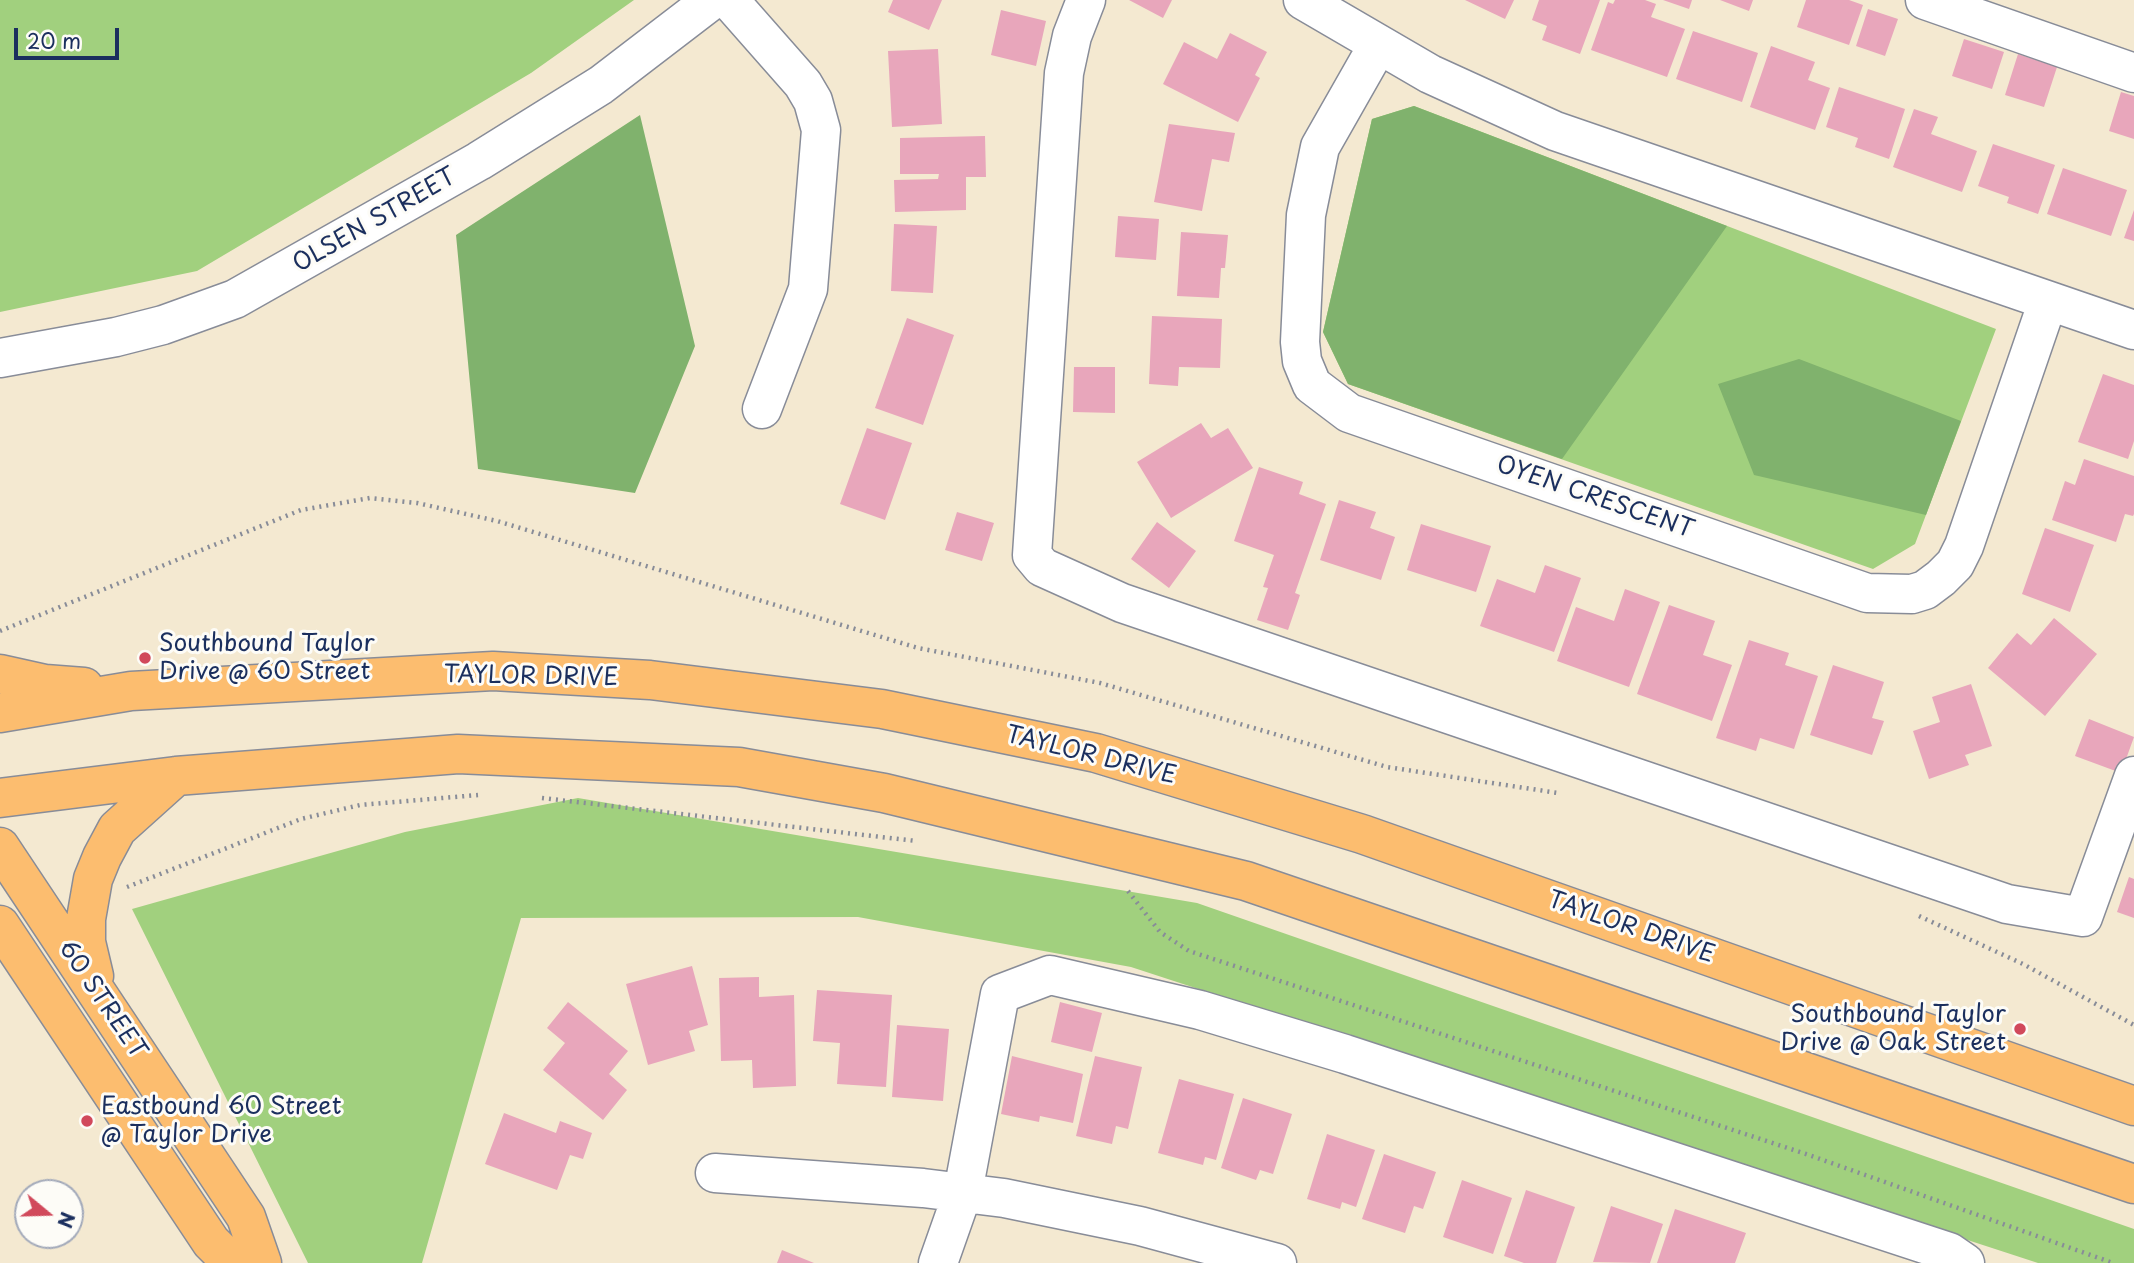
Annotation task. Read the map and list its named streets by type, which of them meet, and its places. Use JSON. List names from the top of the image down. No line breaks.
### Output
{"streets":{"main road":["TAYLOR DRIVE","60 STREET"],"street":["OLSEN STREET","OYEN CRESCENT"]},"places":["Southbound Taylor Drive @ 60 Street","Southbound Taylor Drive @ Oak Street","Eastbound 60 Street @ Taylor Drive"],"scale_bar":"20 m","north":"right"}
